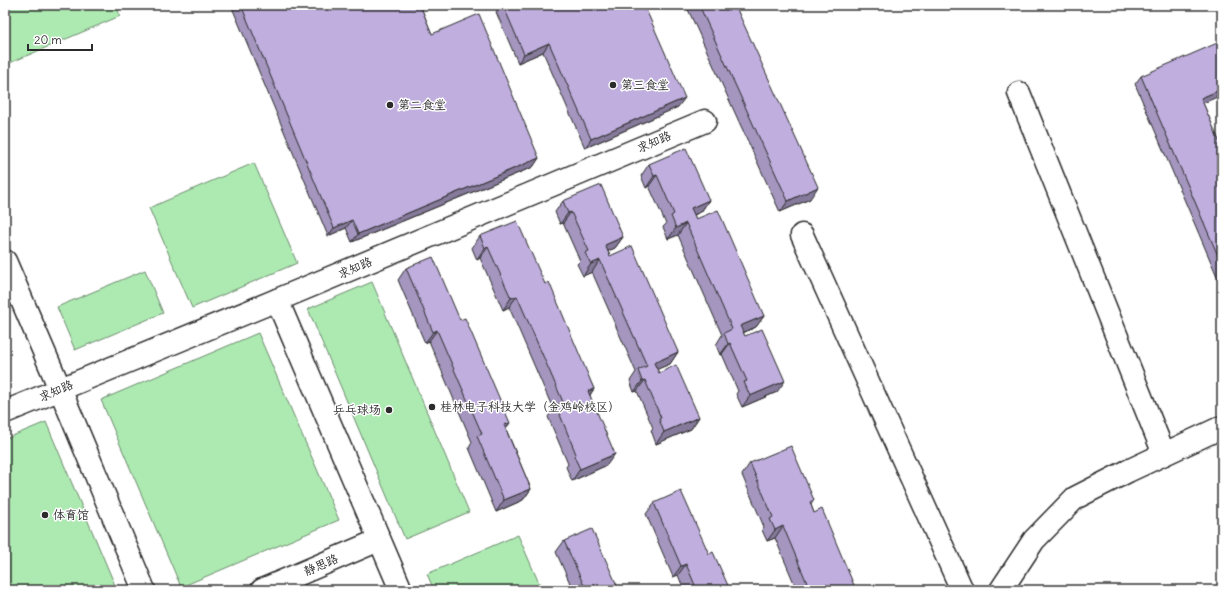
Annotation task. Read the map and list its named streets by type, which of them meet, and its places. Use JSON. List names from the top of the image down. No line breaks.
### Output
{"streets":{"street":["求知路","静思路"]},"places":["第三食堂","第二食堂","桂林电子科技大学（金鸡岭校区）","乒乓球场","体育馆"],"scale_bar":"20 m"}
